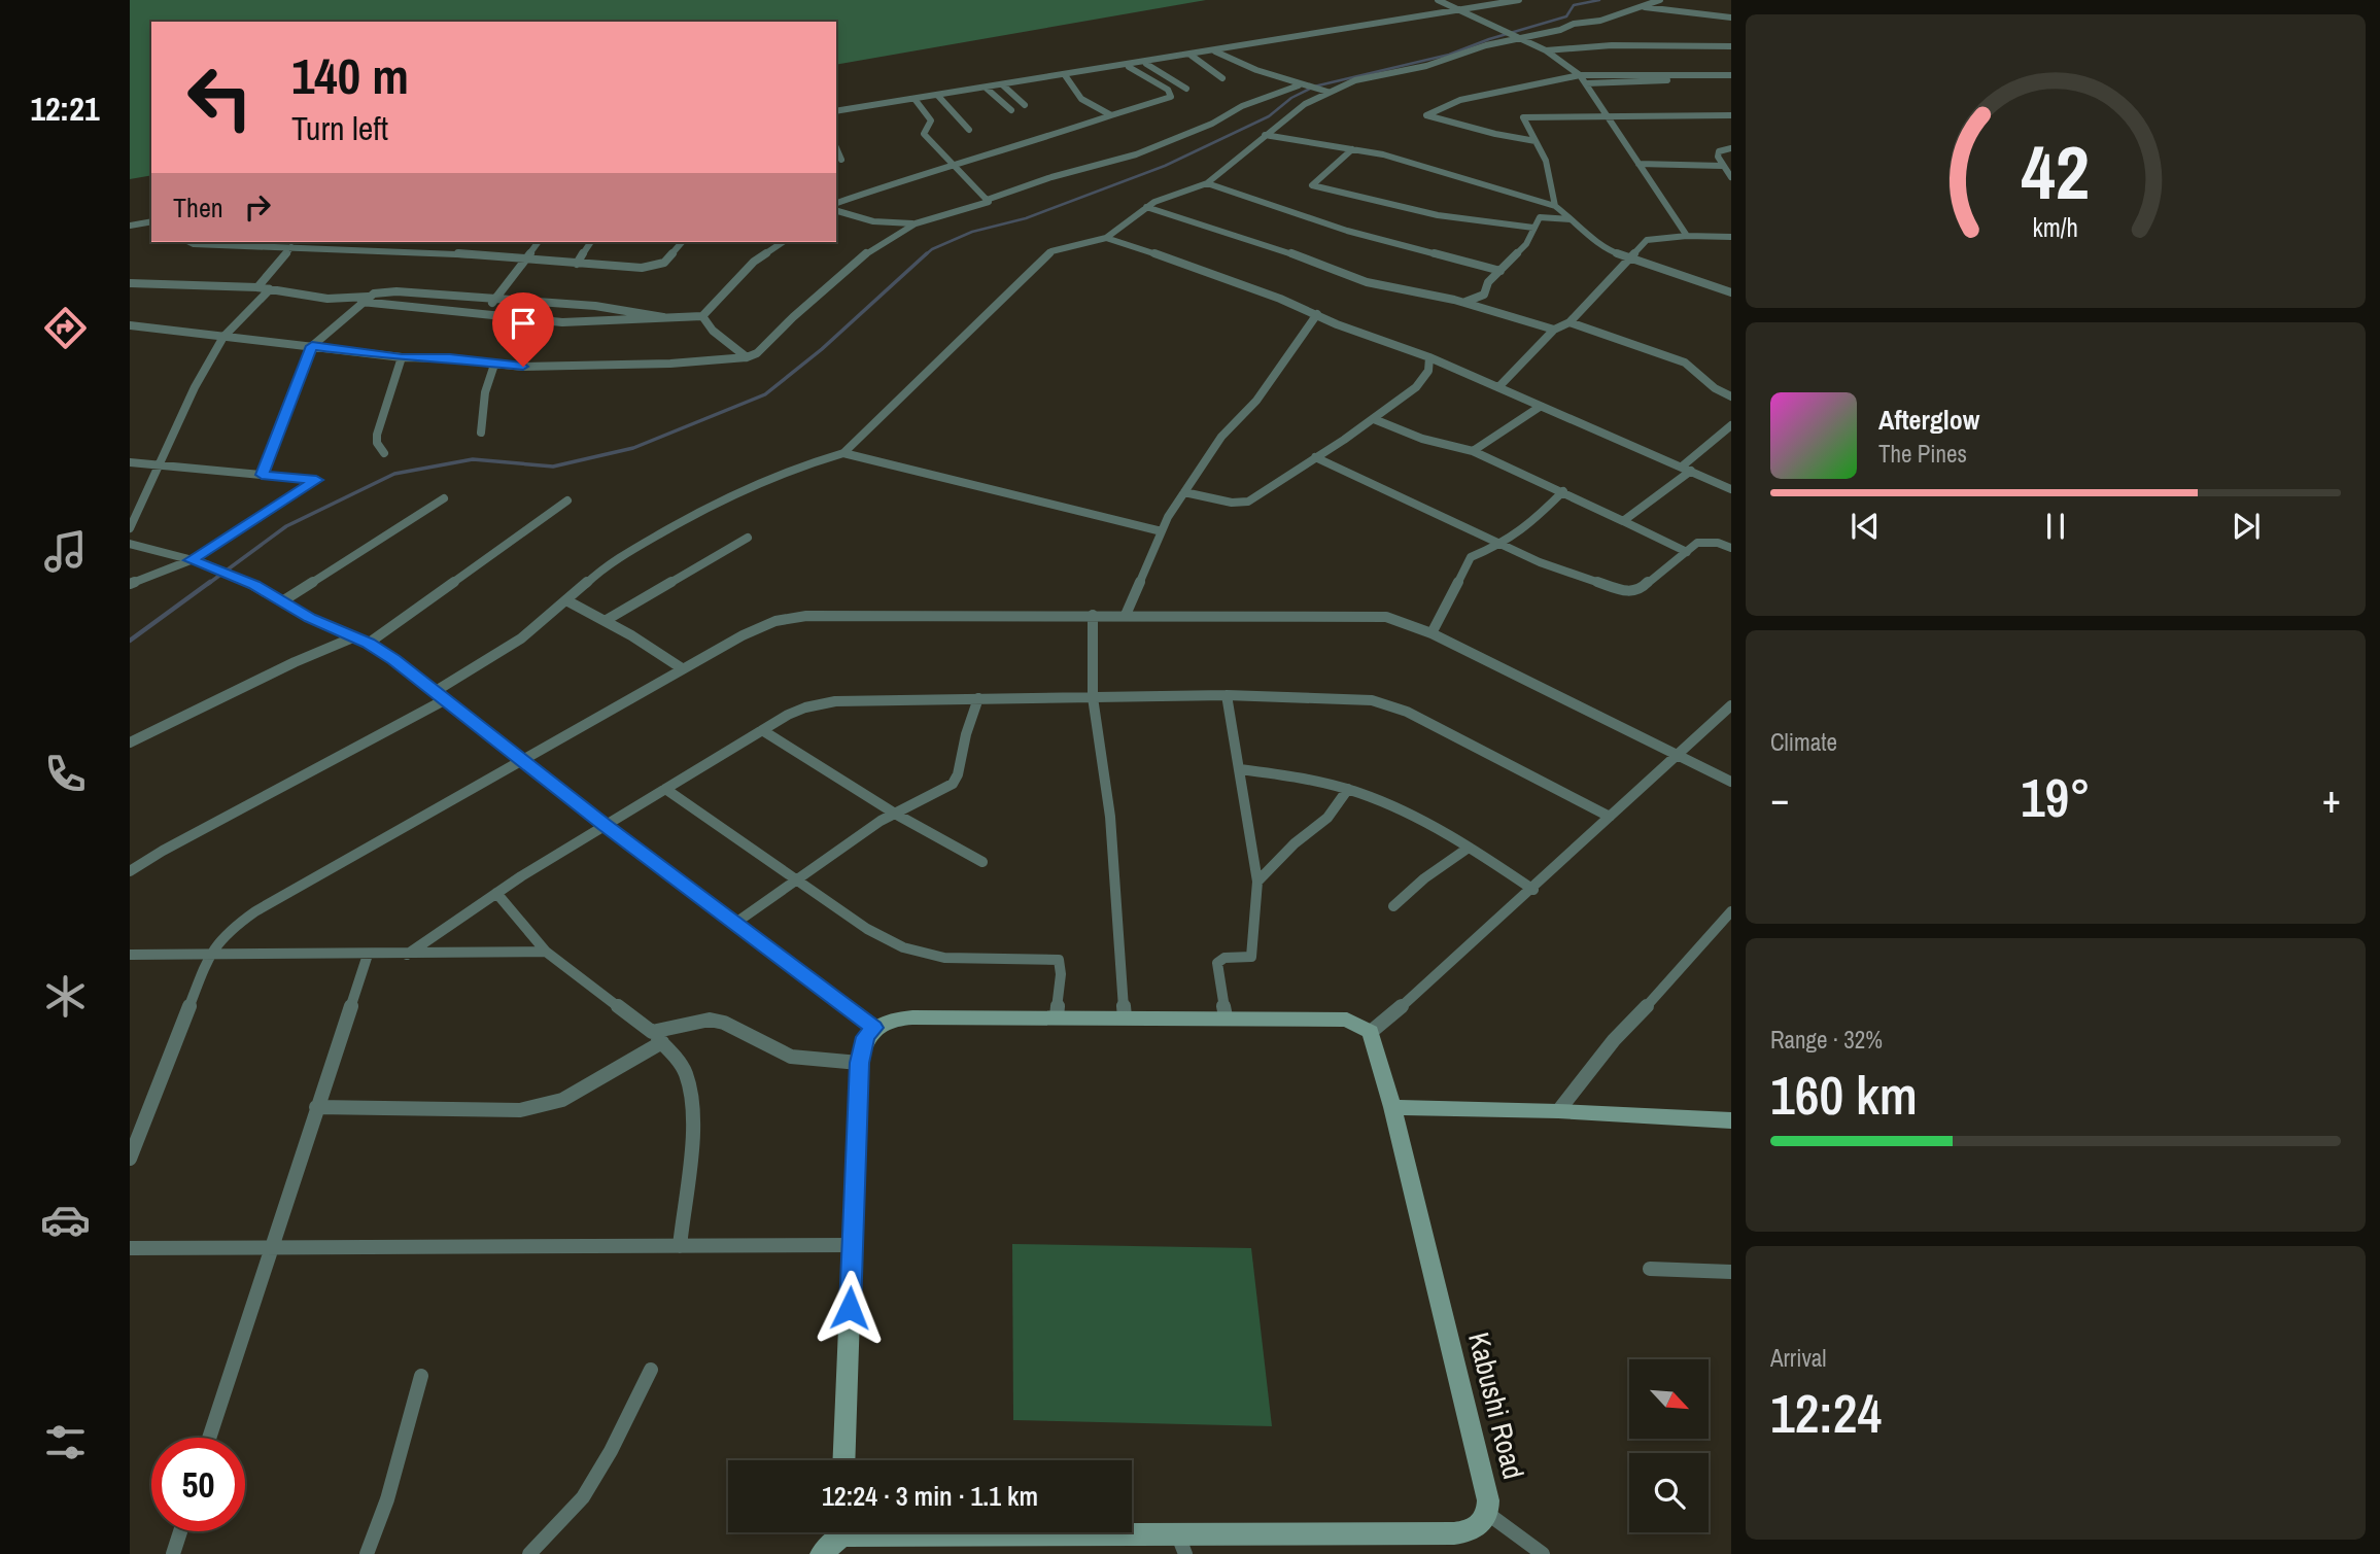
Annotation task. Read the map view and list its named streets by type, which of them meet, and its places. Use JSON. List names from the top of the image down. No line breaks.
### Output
{"streets":{"main road":["Kabushi Road"]},"north":"bottom right","page":{"tabs":"12:21","turn":["140 m","Turn left"],"then":"Then","song":["Afterglow","The Pines"],"tile":["Climate",["Range · 32%","160 km"],["Arrival","12:24"]],"heat":["−","19°","+"],"limit":"50","trip":"12:24 · 3 min · 1.1 km","gauge":["42","km/h"]}}
